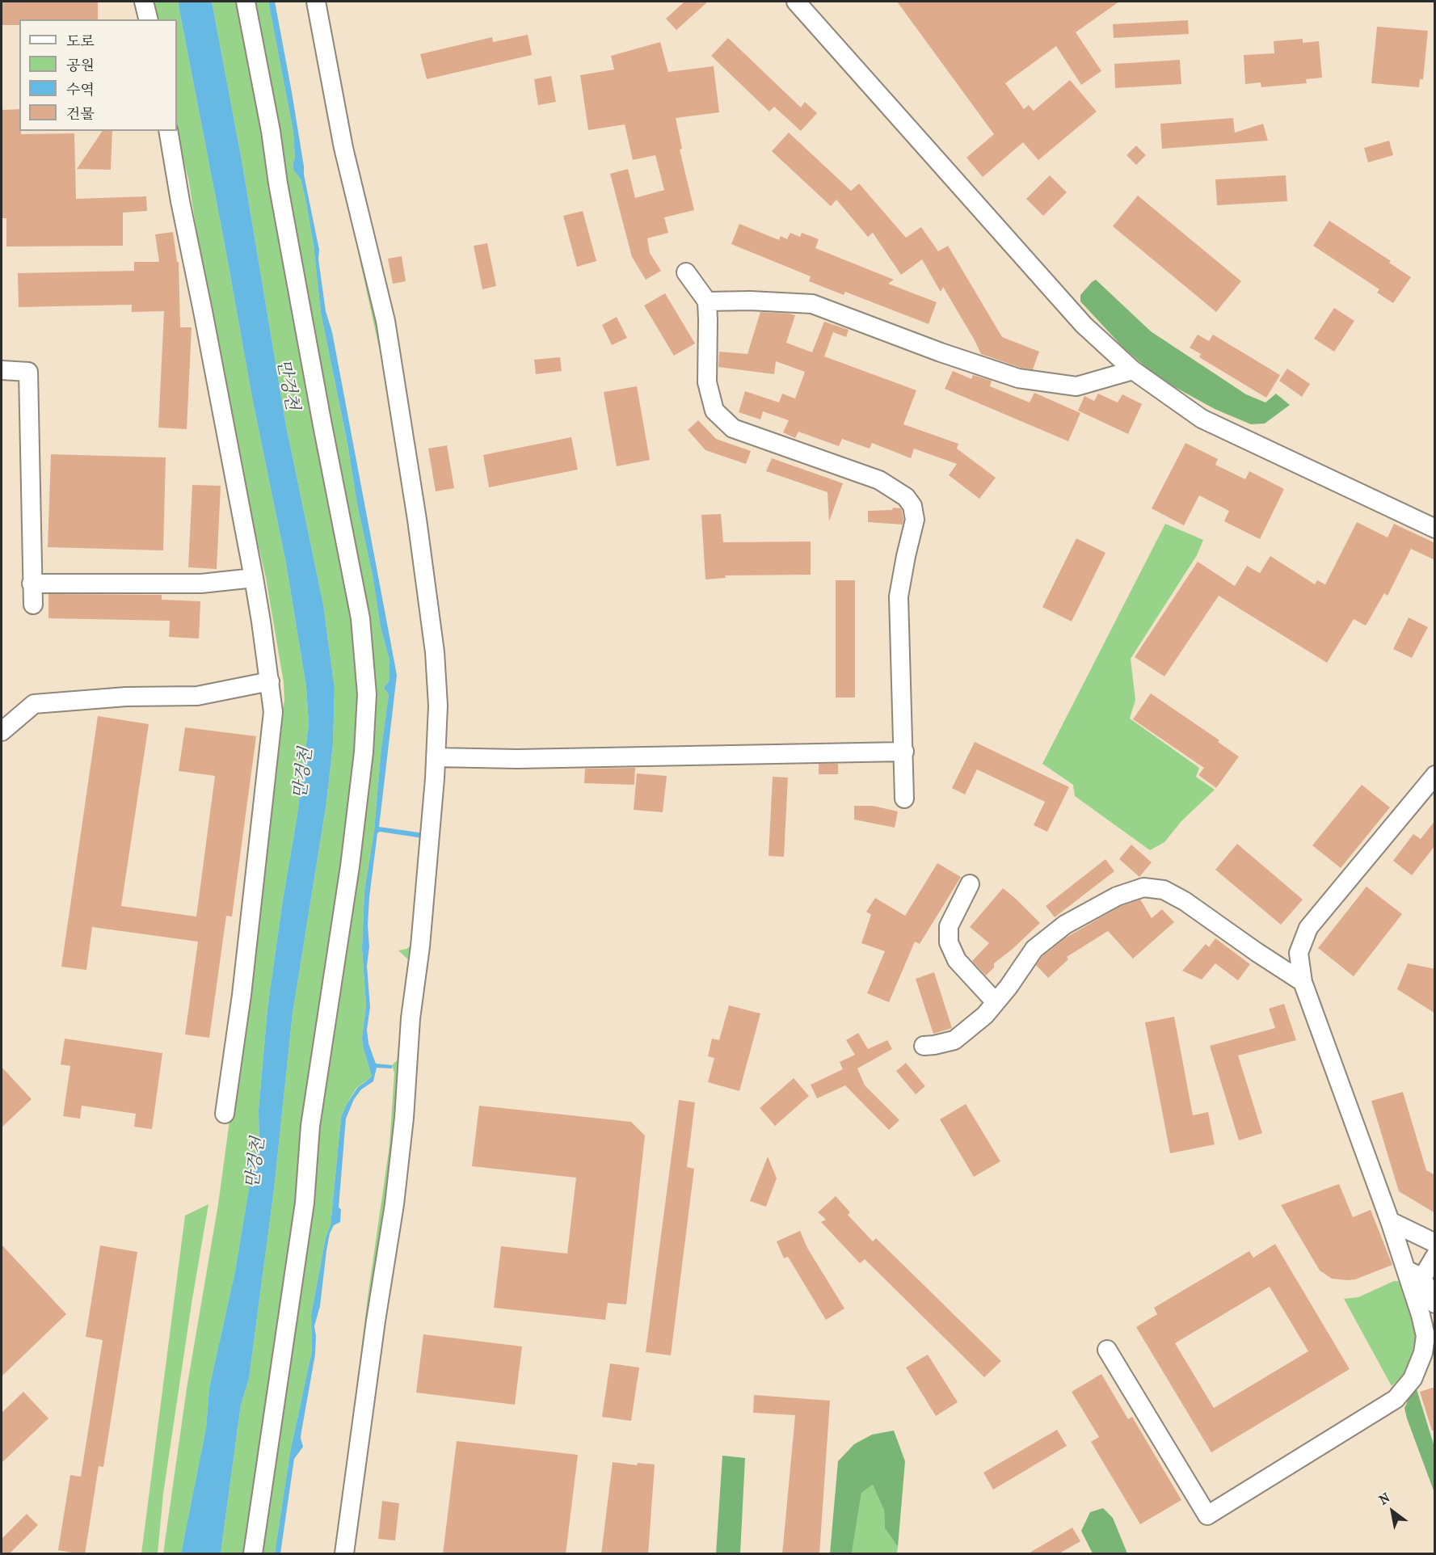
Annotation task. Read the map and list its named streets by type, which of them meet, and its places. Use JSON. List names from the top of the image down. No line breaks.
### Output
{"water":["만겅천"],"legend":["도로","공원","수역","건물"],"north":"top left"}
